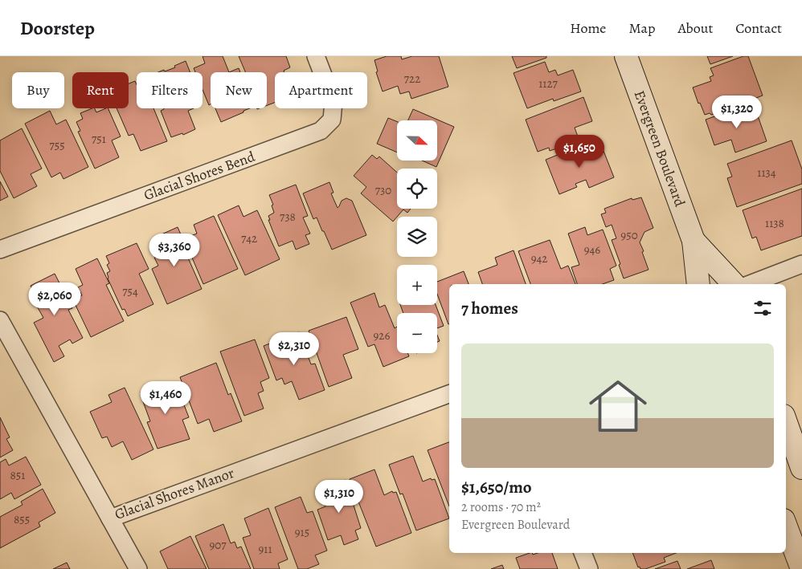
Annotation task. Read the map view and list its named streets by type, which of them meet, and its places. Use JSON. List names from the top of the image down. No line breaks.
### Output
{"streets":{"street":["Evergreen Boulevard","Glacial Shores Bend","Glacial Shores Manor"]},"house_numbers":["722","1127","751","755","1134","730","738","1138","950","742","946","942","754","926","851","855","915","907","911"],"north":"right","page":{"header":"Doorstep","nav":["Home","Map","About","Contact"],"chip":["Buy","Rent","Filters","New","Apartment"],"price":["$1,320","$1,650","$3,360","$2,060","$2,310","$1,460","$1,310"],"map_buttons":["+","−"],"heading":"7 homes","list":[{"name":"$1,650/mo","note":"2 rooms · 70 m² · Evergreen Boulevard"}]}}
